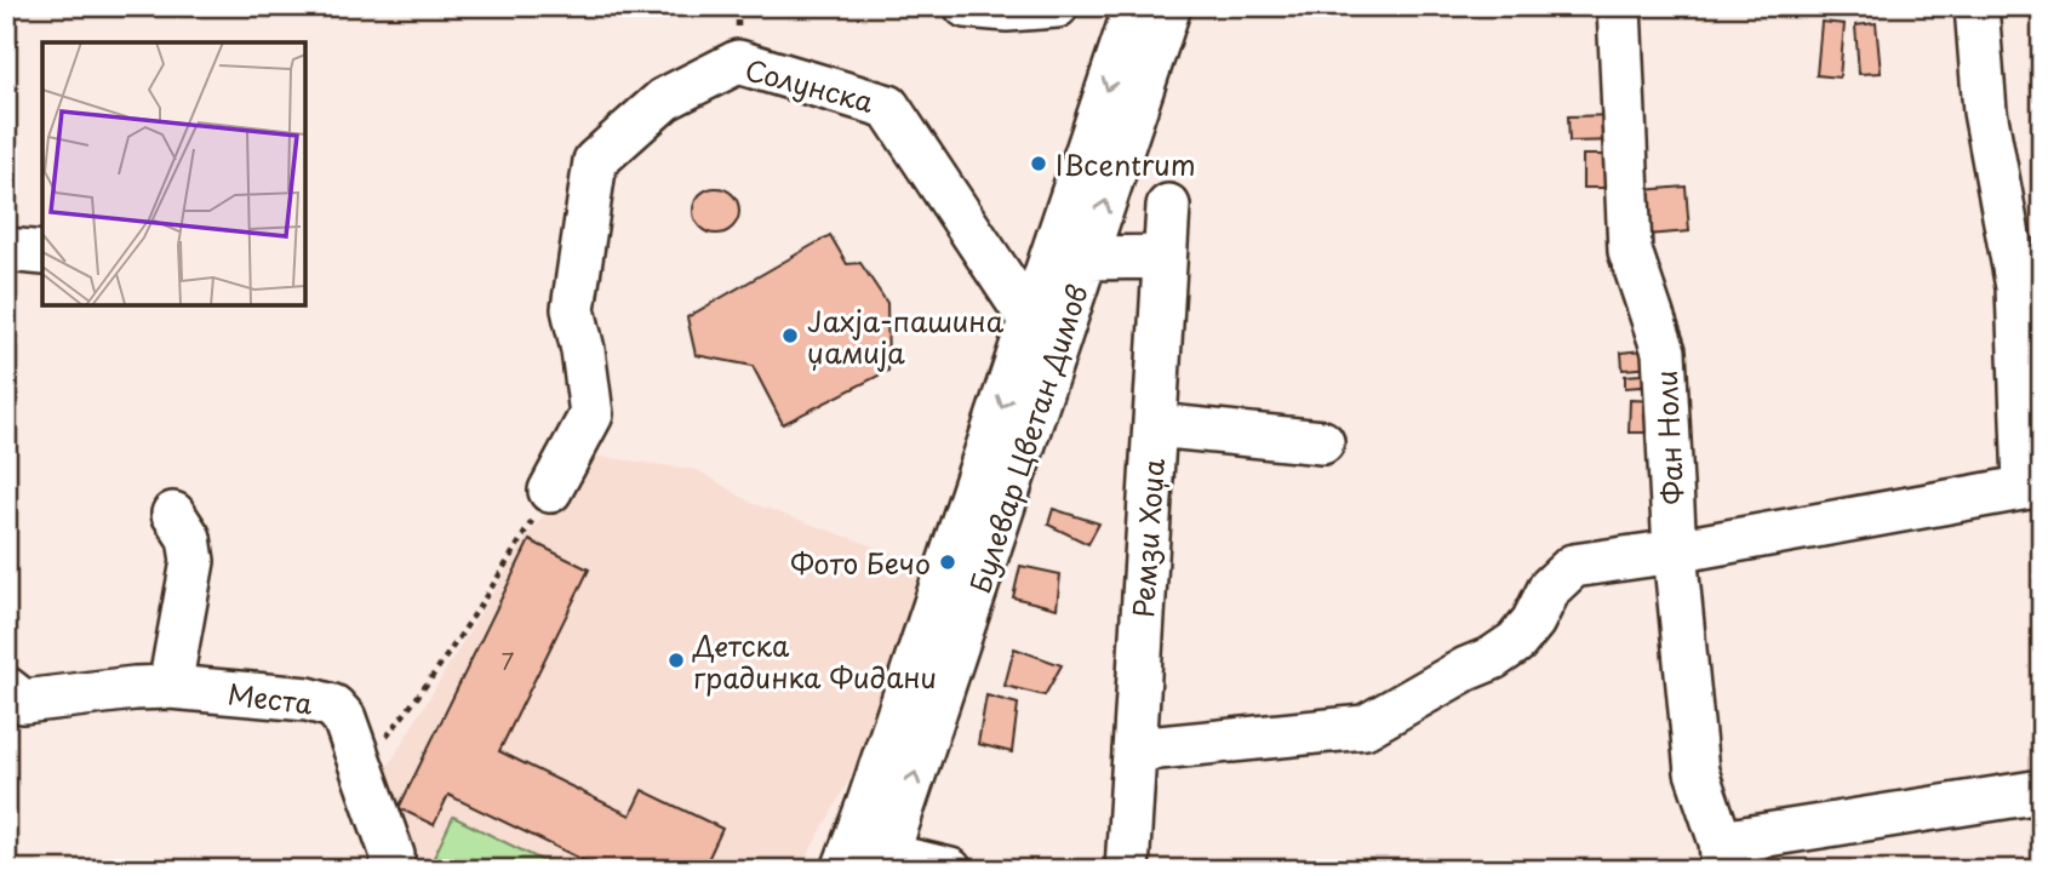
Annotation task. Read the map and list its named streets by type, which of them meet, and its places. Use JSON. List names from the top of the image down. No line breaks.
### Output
{"streets":{"street":["Солунска","Фан Ноли","Булевар Цветан Димов","Ремзи Хоџа","Места"]},"crossings":[["Солунска","Булевар Цветан Димов"]],"places":["IBcentrum","Јахја-пашина џамија","Фото Бечо","Детска градинка Фидани"],"house_numbers":["7"]}
